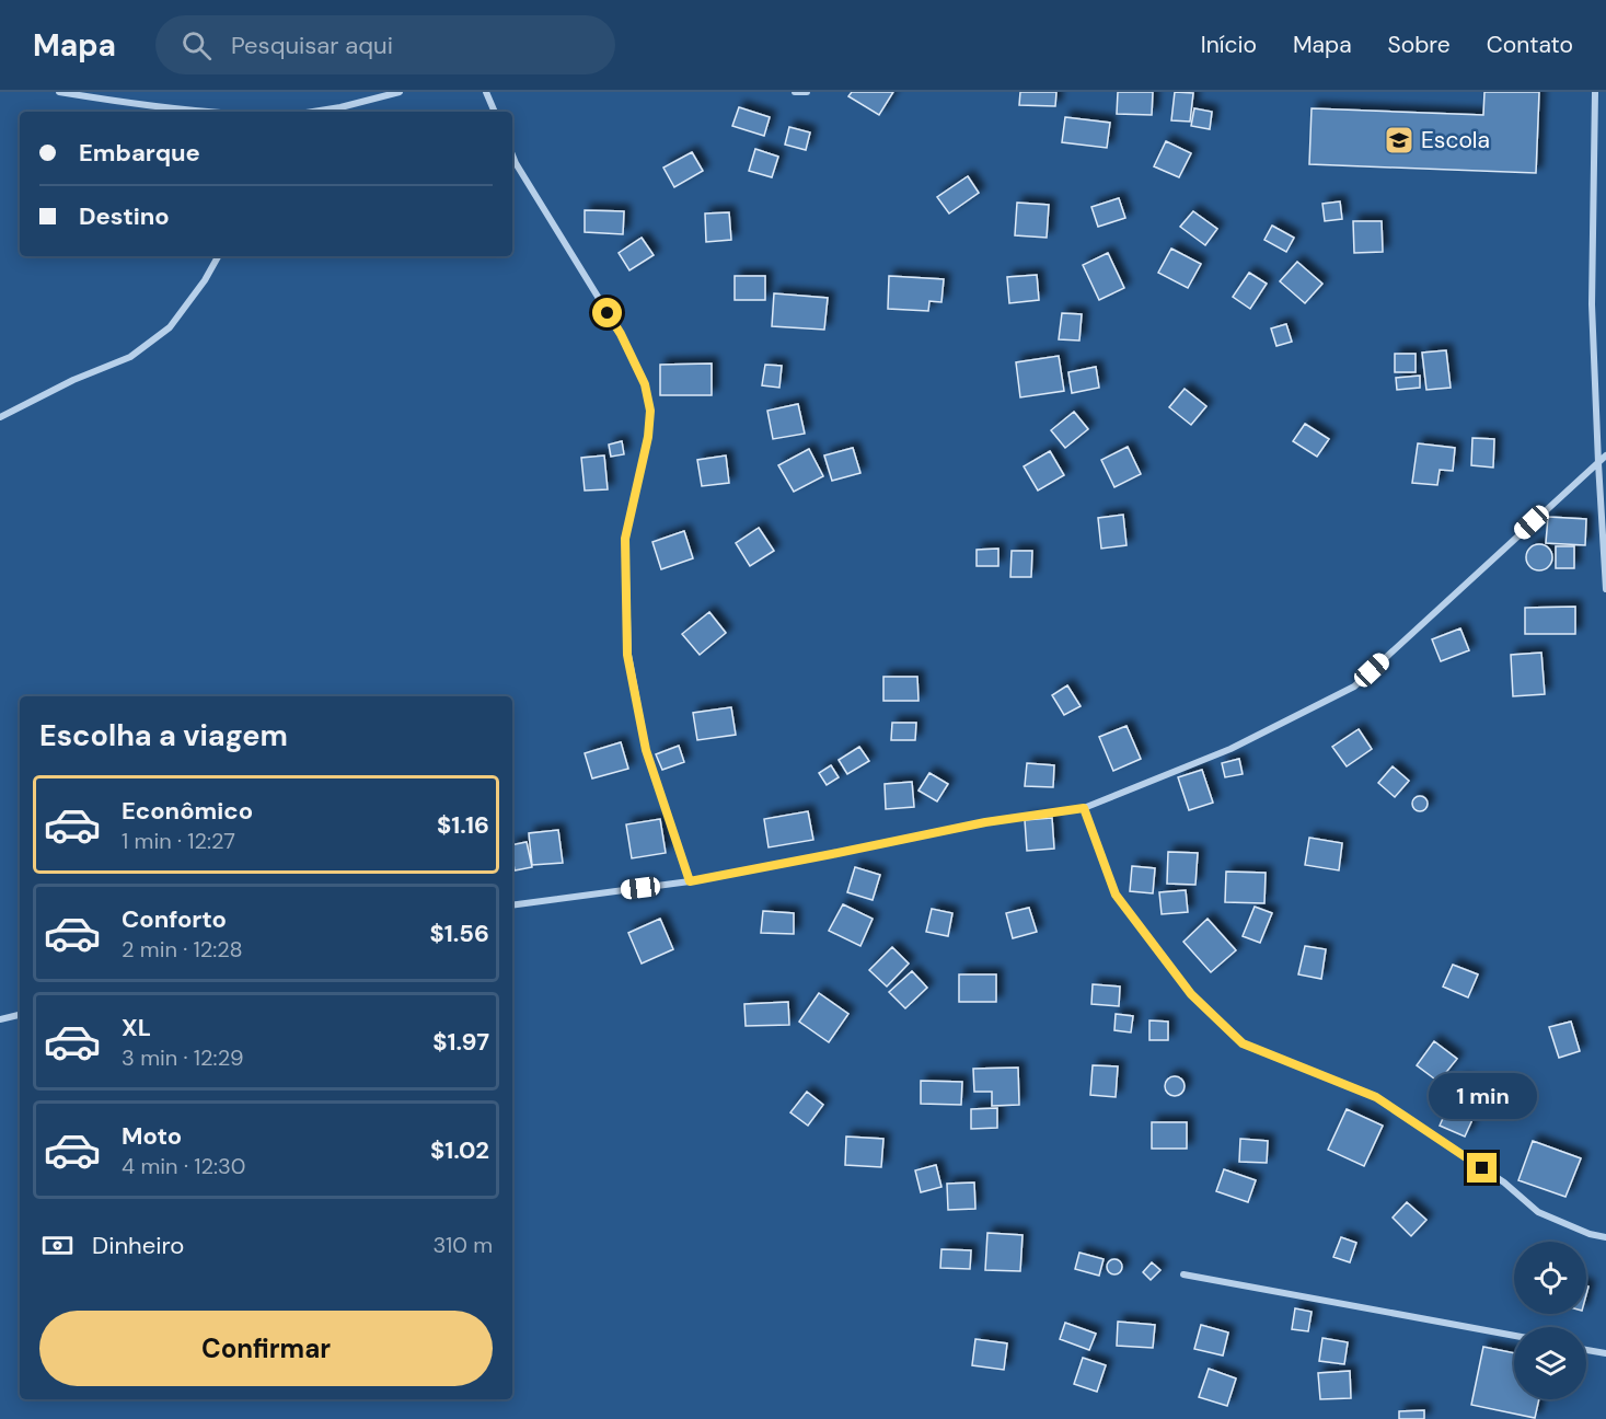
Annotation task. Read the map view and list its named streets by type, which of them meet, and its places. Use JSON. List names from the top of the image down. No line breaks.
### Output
{"places":{"school or university":["Escola"]},"page":{"header":"Mapa","search":"Pesquisar aqui","nav":["Início","Mapa","Sobre","Contato"],"banner":["Embarque","Destino"],"heading":"Escolha a viagem","list":[{"name":"Econômico","note":"1 min · 12:27","value":"$1.16"},{"name":"Conforto","note":"2 min · 12:28","value":"$1.56"},{"name":"XL","note":"3 min · 12:29","value":"$1.97"},{"name":"Moto","note":"4 min · 12:30","value":"$1.02"}],"bubble":"1 min","pay":["Dinheiro","310 m"],"buttons":"Confirmar"}}
